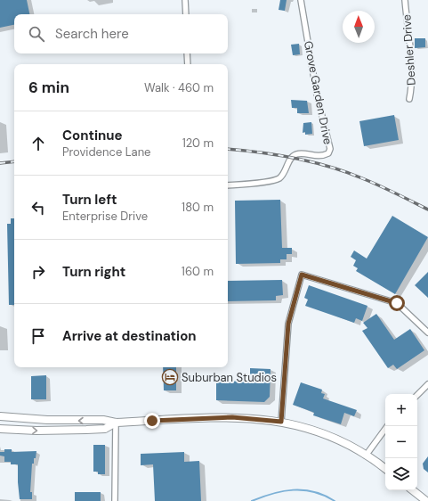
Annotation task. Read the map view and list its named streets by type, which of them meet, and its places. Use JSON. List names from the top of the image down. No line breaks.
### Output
{"streets":{"street":["Deshler Drive","Grove Garden Drive"]},"places":{"hotel":["Suburban Studios"]},"north":"top","page":{"search":"Search here","heading":["6 min","Walk · 460 m"],"list":[["Continue","Providence Lane","120 m"],["Turn left","Enterprise Drive","180 m"],["Turn right","160 m"],"Arrive at destination"],"map_buttons":["+","−"]}}
